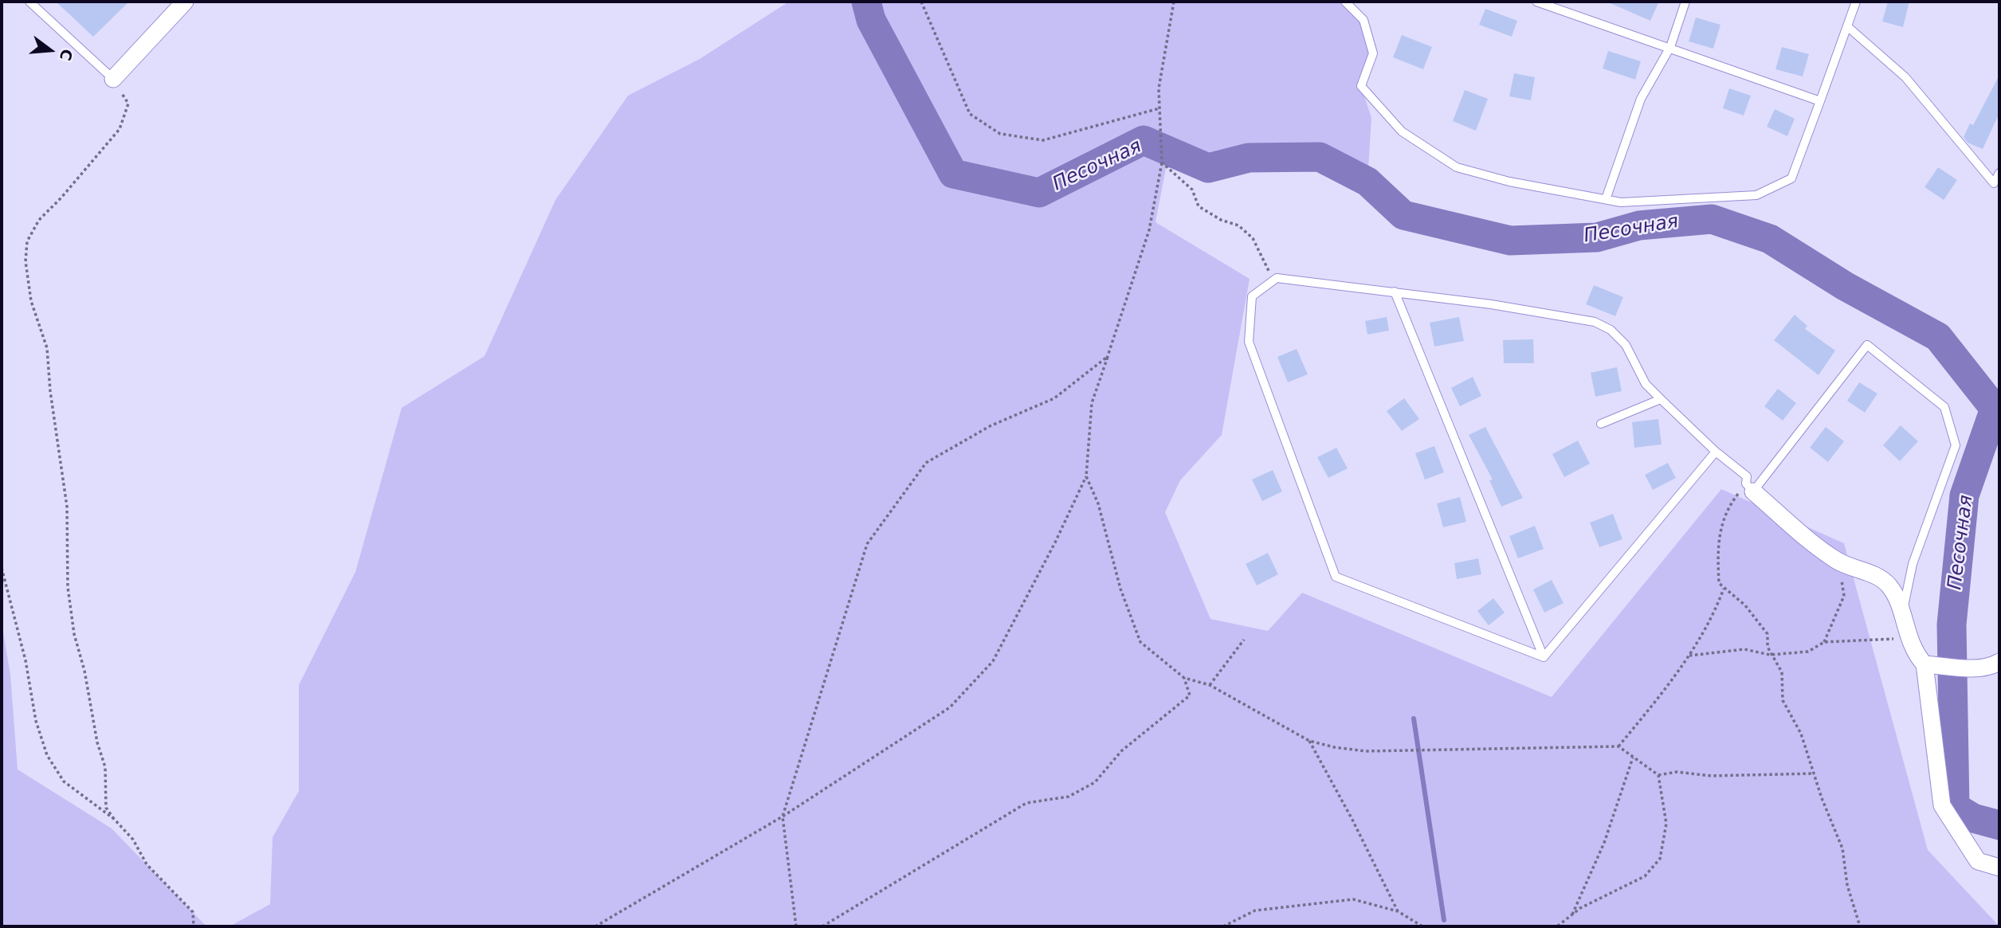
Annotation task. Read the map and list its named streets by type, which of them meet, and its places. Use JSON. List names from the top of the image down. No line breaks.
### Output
{"water":["Песочная"],"north":"right"}
